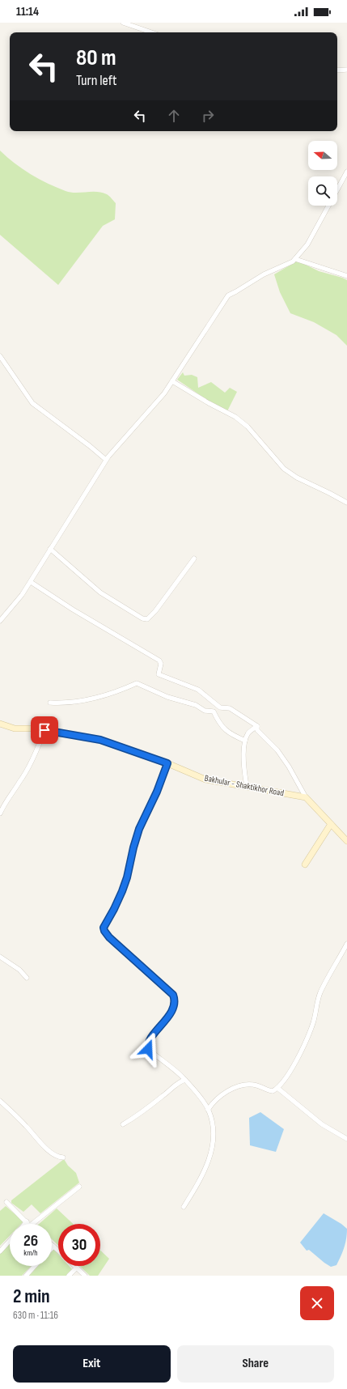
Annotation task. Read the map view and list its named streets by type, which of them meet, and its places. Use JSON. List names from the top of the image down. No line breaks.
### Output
{"streets":{"street":["Bakhular - Shaktikhor Road"]},"north":"left","page":{"status":"11:14","turn":["80 m","Turn left"],"speed":"26 km/h","limit":"30","heading":["2 min","630 m · 11:16"],"buttons":["Exit","Share"]}}
